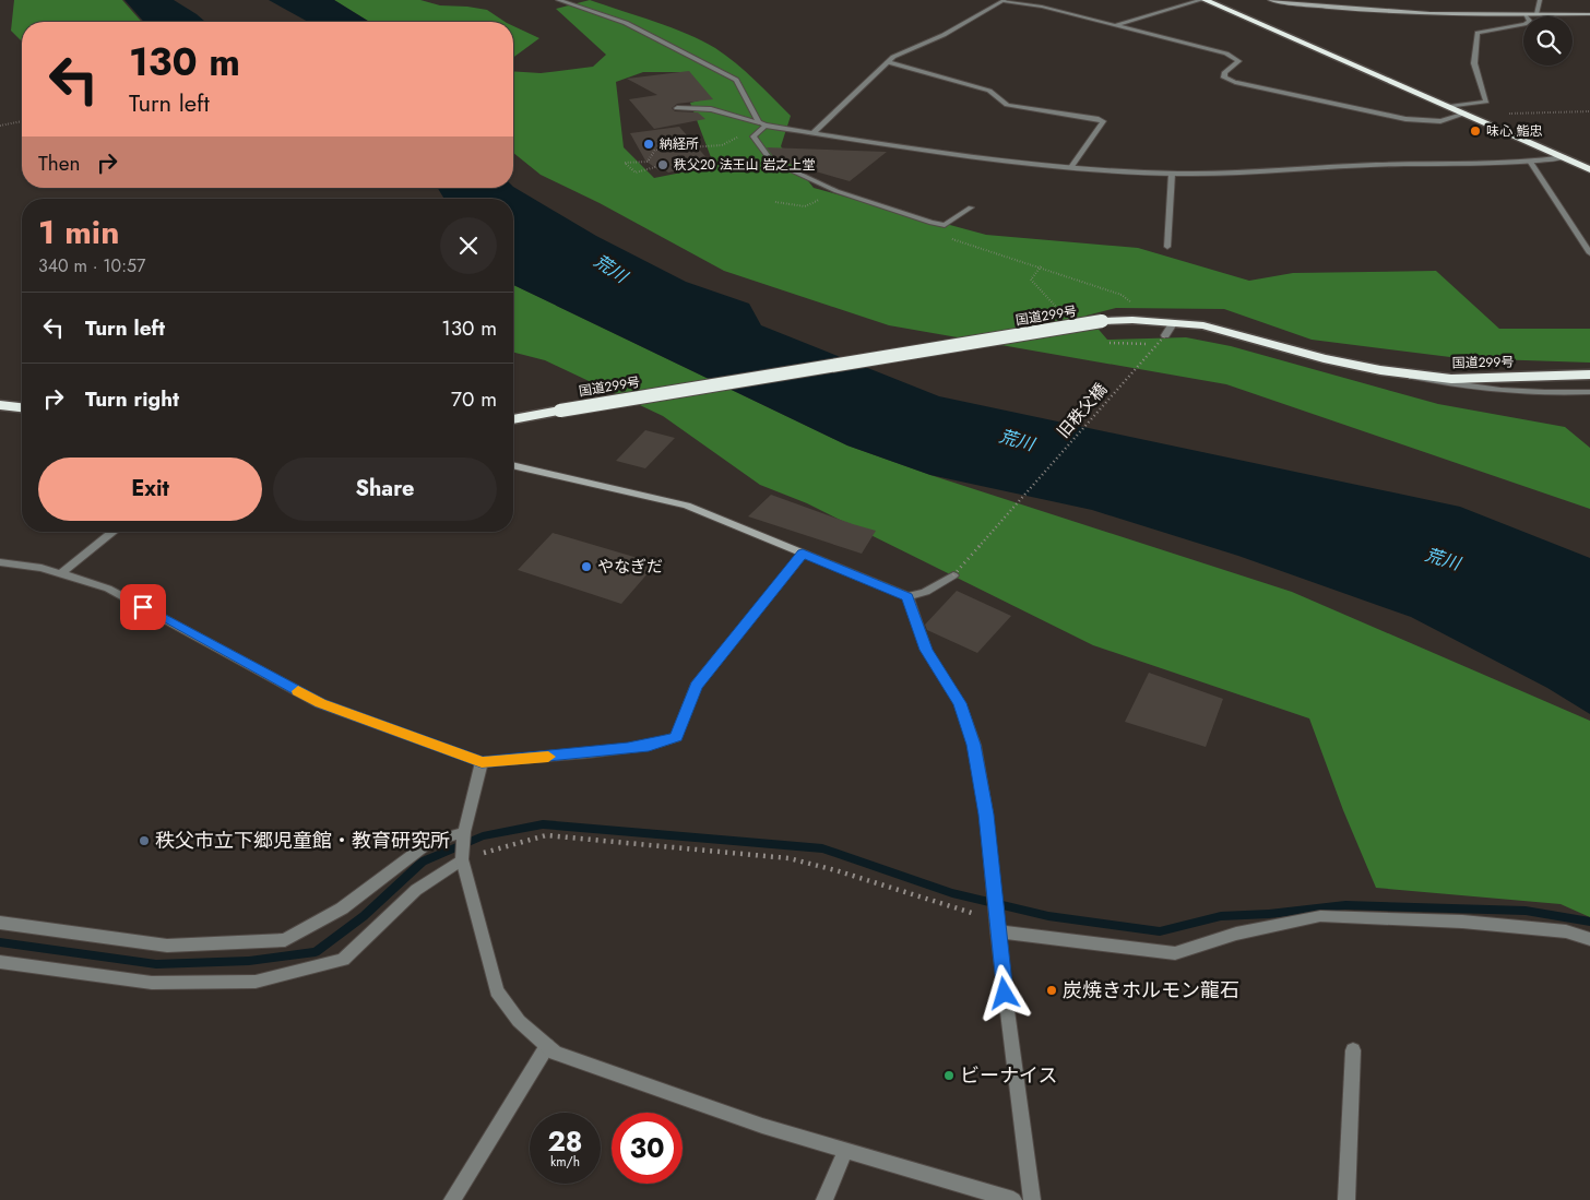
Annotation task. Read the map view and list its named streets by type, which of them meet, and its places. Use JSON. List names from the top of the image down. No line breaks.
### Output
{"streets":{"highway":["国道299号"],"path":["旧秩父橋"]},"water":["荒川"],"places":["味心 鮨忠","納経所","秩父20 法王山 岩之上堂","やなぎだ","秩父市立下郷児童館・教育研究所","炭焼きホルモン龍石","ビーナイス"],"page":{"turn":["130 m","Turn left"],"then":"Then","heading":["1 min","340 m · 10:57"],"list":[{"name":"Turn left","value":"130 m"},{"name":"Turn right","value":"70 m"}],"buttons":["Exit","Share"],"speed":"28 km/h","limit":"30"}}
